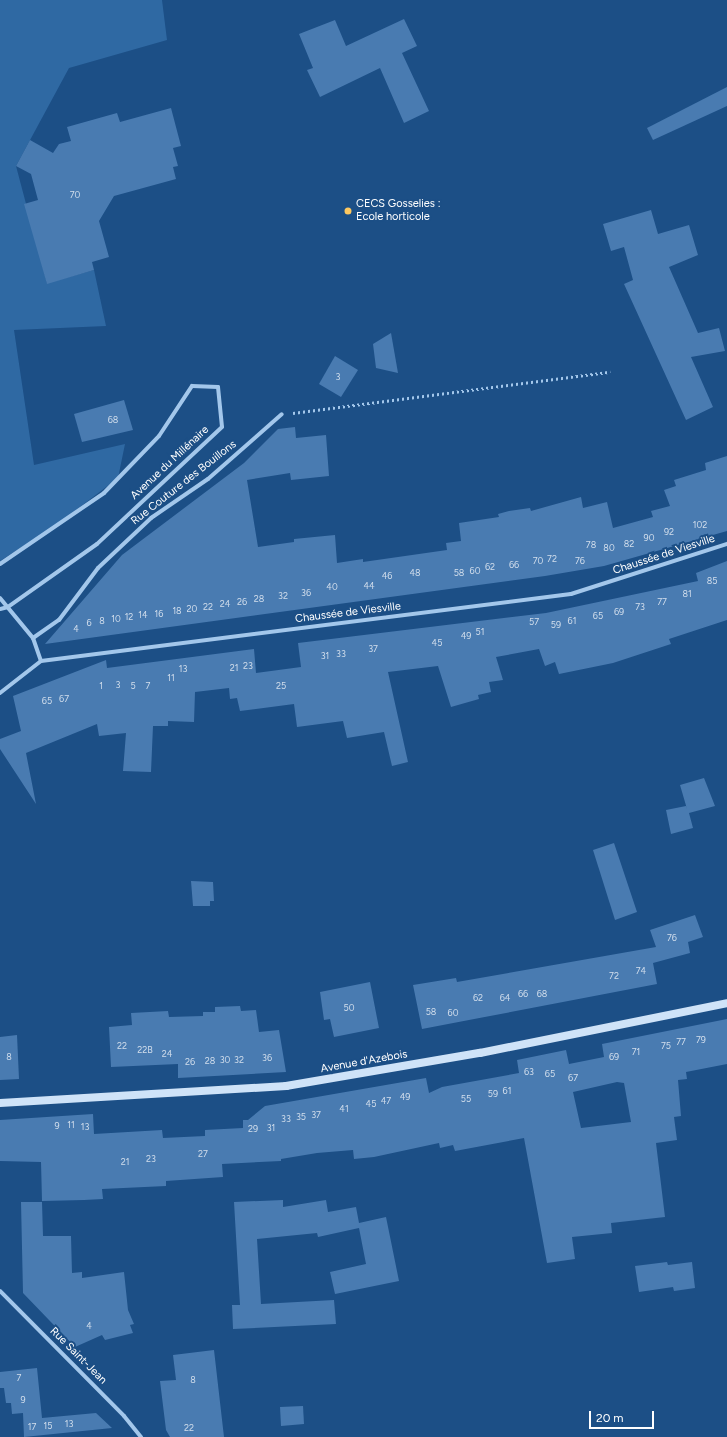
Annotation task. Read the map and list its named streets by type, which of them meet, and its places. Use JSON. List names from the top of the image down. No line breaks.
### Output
{"streets":{"street":["Avenue du Millénaire","Rue Couture des Bouillons","Chaussée de Viesville","Avenue d'Azebois","Rue Saint-Jean"]},"places":["CECS Gosselies : Ecole horticole"],"house_numbers":["70","3","68","102","92","90","82","78","80","72","70","76","66","62","60","48","58","46","85","44","40","36","81","32","28","26","77","24","22","73","20","18","69","16","14","65","12","10","8","61","57","6","59","4","51","49","45","37","33","31","23","21","13","11","3","1","5","7","25","67","65","76","74","72","66","68","62","64","50","58","60","79","77","22","75","22B","71","24","8","69","36","30","32","28","26","63","65","67","61","59","49","55","47","45","41","37","35","33","11","9","13","31","29","27","23","21","4","7","8","9","13","15","17","22"],"scale_bar":"20 m"}
